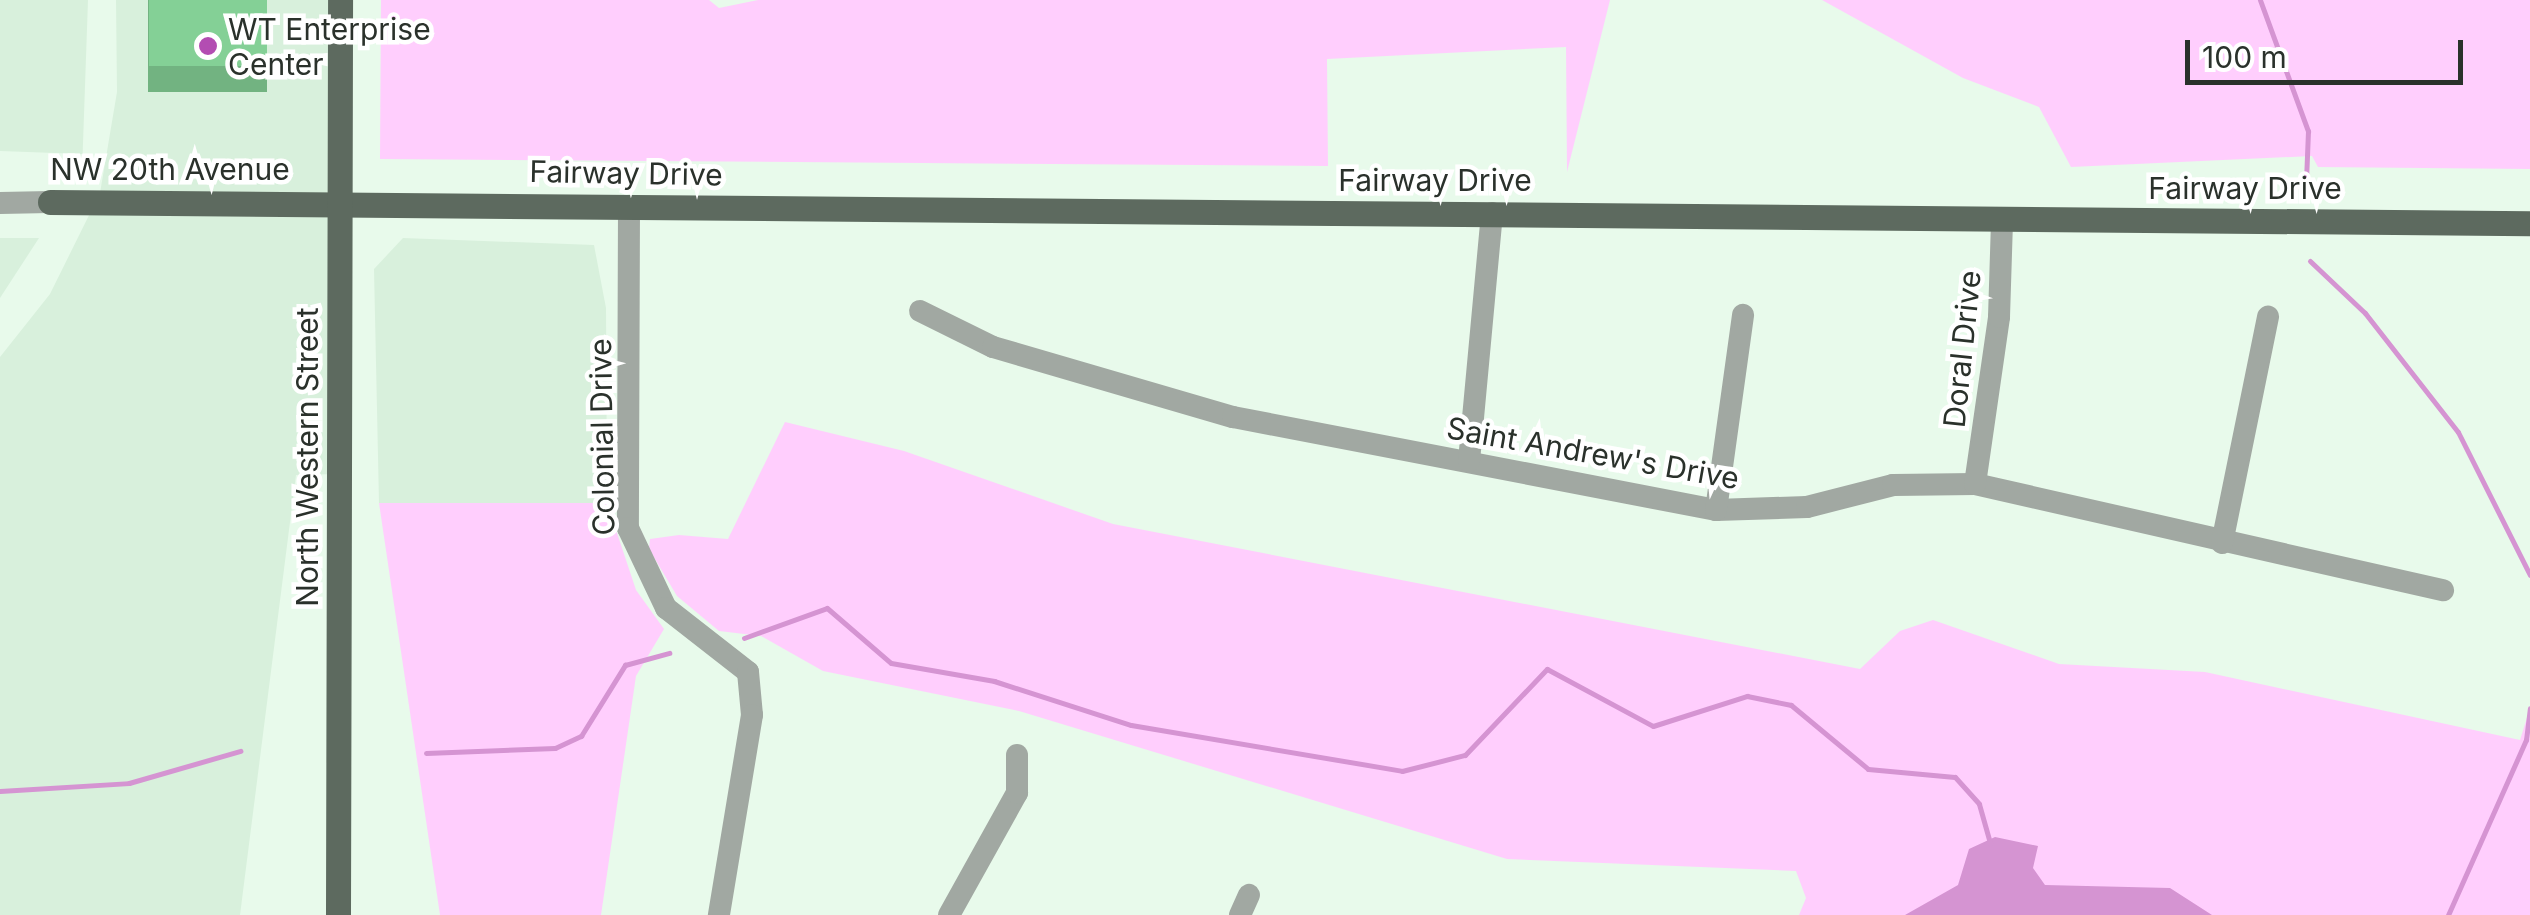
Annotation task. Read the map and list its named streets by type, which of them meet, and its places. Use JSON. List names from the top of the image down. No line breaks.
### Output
{"streets":{"main road":["NW 20th Avenue","Fairway Drive","North Western Street"],"street":["Doral Drive","Colonial Drive","Saint Andrew's Drive"]},"crossings":[["NW 20th Avenue","Fairway Drive"],["NW 20th Avenue","North Western Street"],["Fairway Drive","Doral Drive"],["Fairway Drive","Colonial Drive"],["Fairway Drive","North Western Street"],["Doral Drive","Saint Andrew's Drive"]],"places":["WT Enterprise Center"],"scale_bar":"100 m"}
